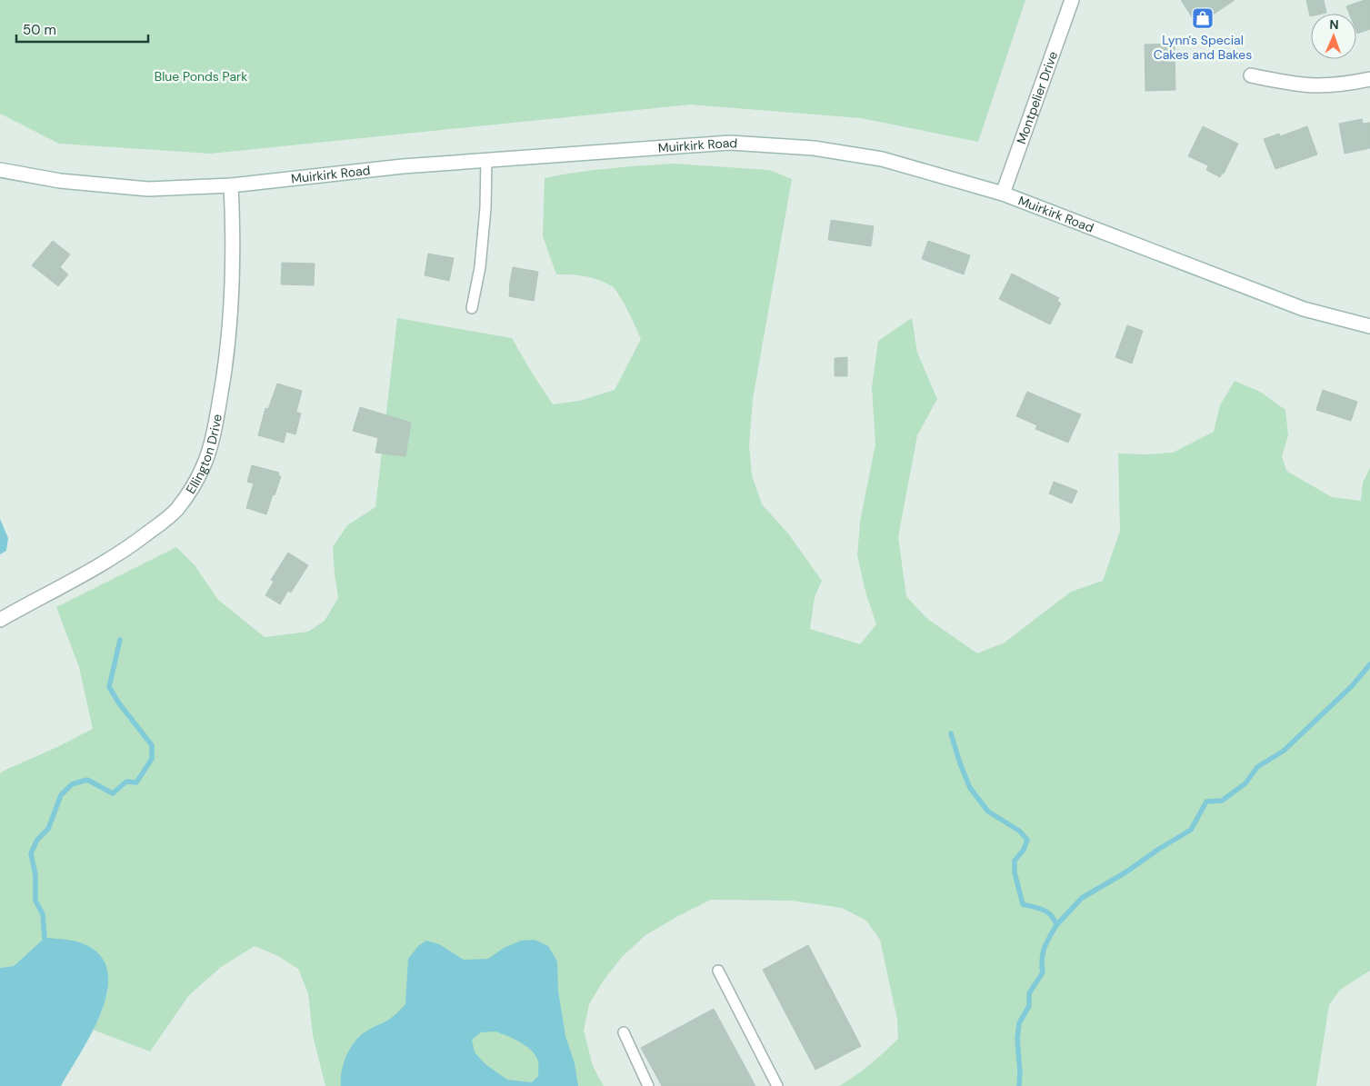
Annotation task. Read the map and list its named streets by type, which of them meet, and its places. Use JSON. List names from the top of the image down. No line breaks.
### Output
{"streets":{"main road":["Montpelier Drive","Muirkirk Road","Ellington Drive"]},"crossings":[["Montpelier Drive","Muirkirk Road"],["Muirkirk Road","Ellington Drive"]],"parks":["Blue Ponds Park"],"places":{"shop":["Lynn's Special Cakes and Bakes"]},"scale_bar":"50 m","north":"top"}
